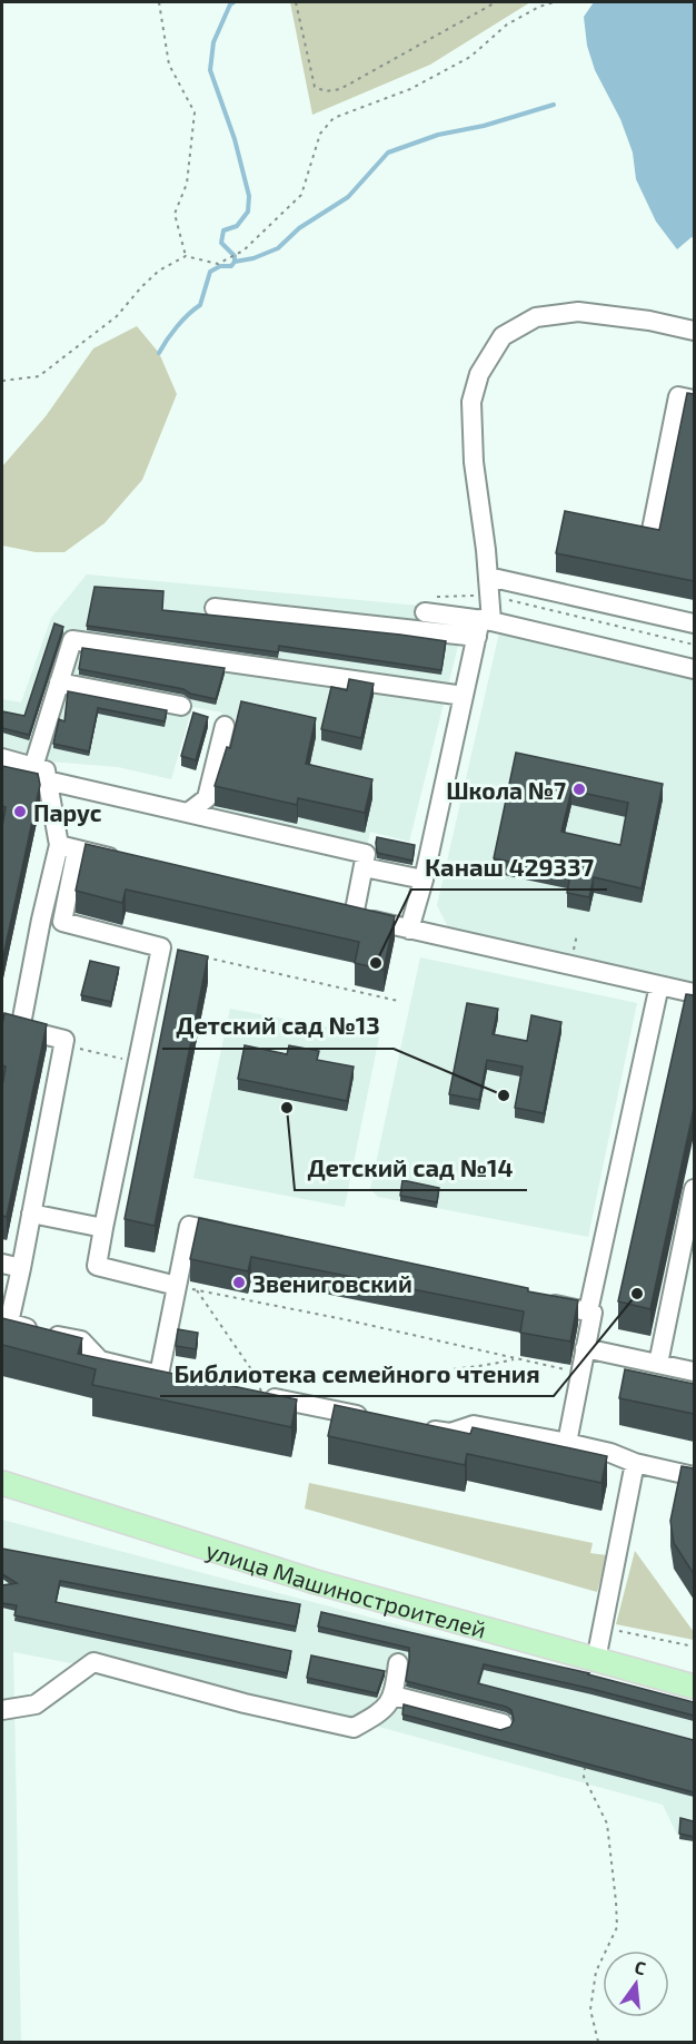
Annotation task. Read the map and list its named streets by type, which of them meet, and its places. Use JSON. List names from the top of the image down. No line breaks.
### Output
{"streets":{"main road":["улица Машиностроителей"]},"places":["Школа №7","Парус","Канаш 429337","Детский сад №13","Детский сад №14","Звениговский","Библиотека семейного чтения"],"north":"top"}
